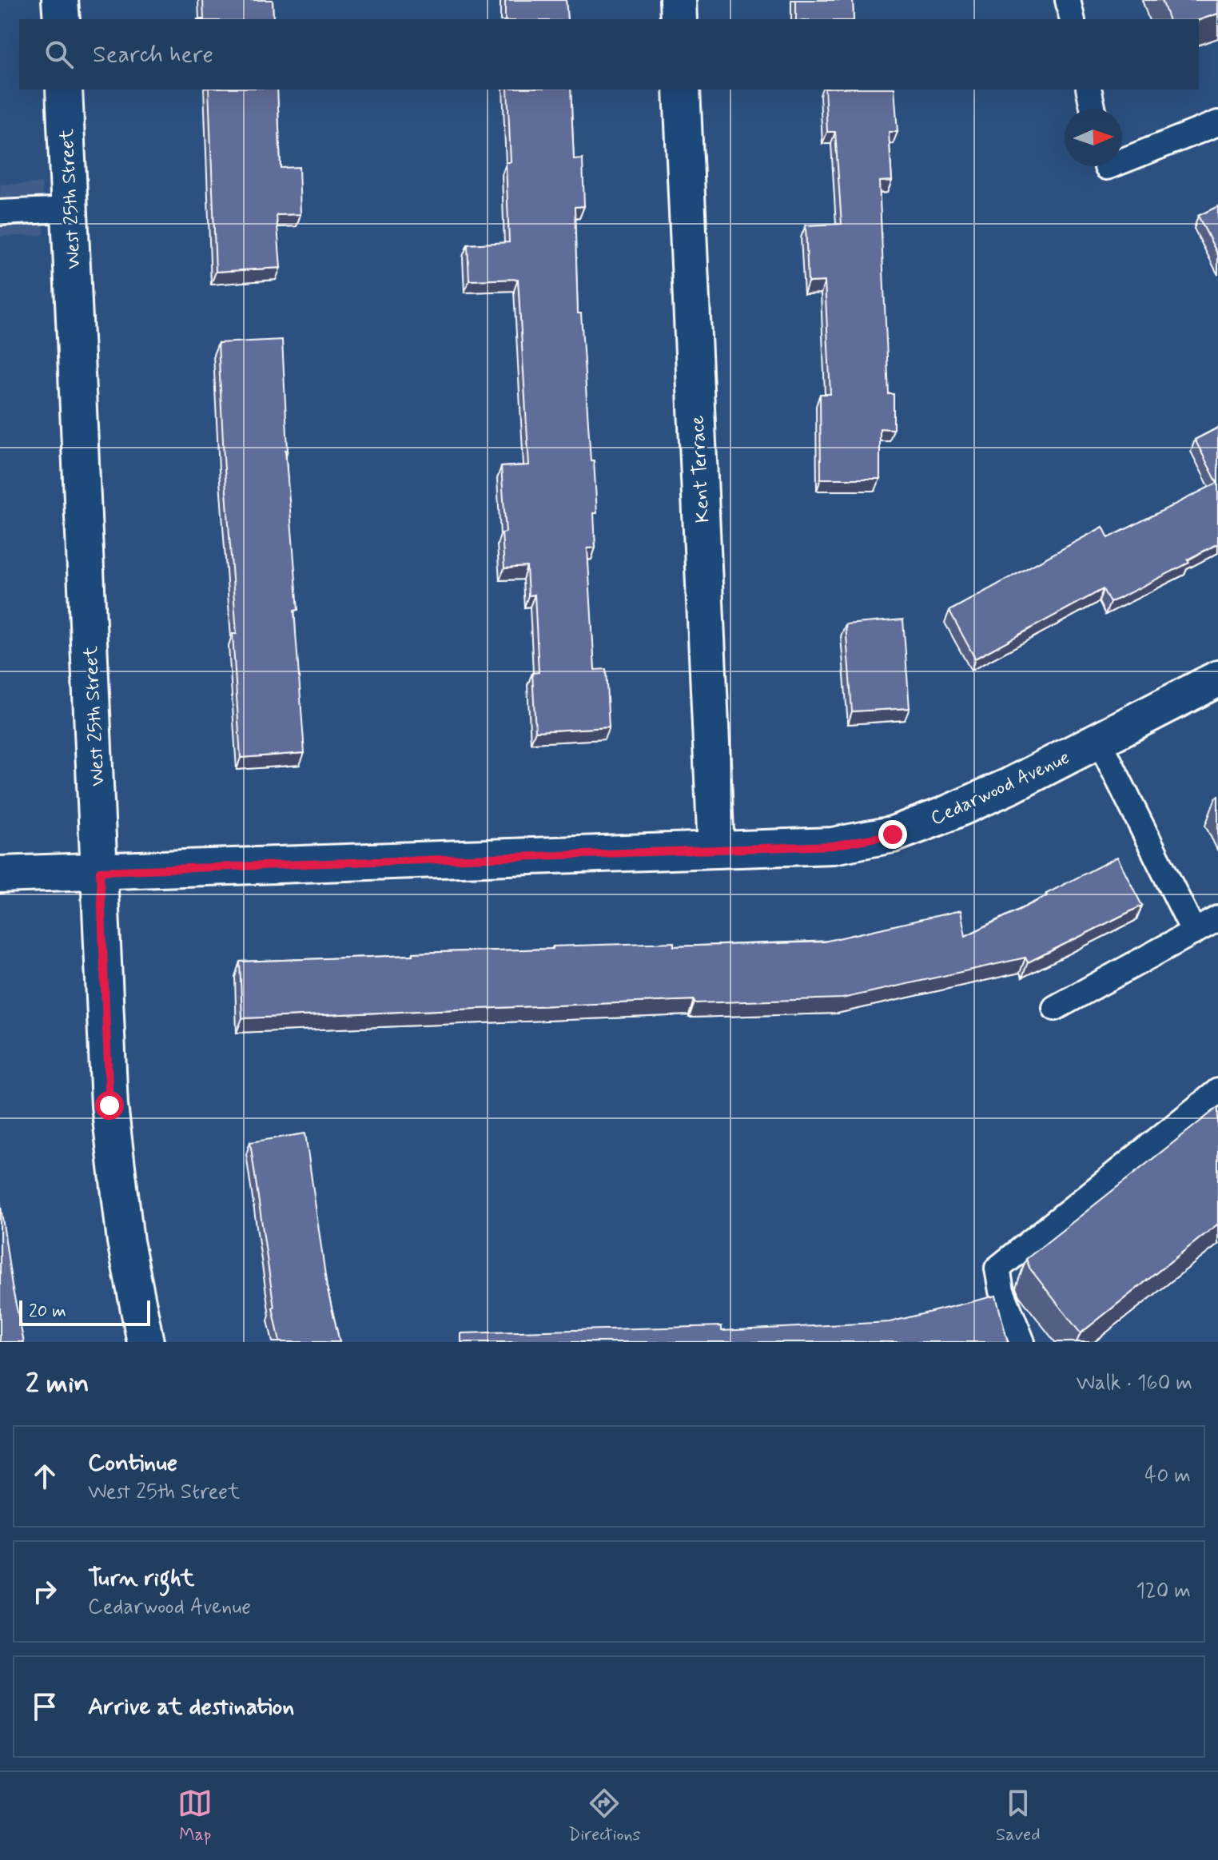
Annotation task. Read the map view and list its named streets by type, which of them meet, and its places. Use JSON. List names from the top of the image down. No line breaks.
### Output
{"streets":{"street":["West 25th Street","Kent Terrace","Cedarwood Avenue"]},"crossings":[["West 25th Street","Cedarwood Avenue"],["Kent Terrace","Cedarwood Avenue"]],"scale_bar":"20 m","north":"right","page":{"search":"Search here","scale":"20 m","heading":["2 min","Walk · 160 m"],"list":[["Continue","West 25th Street","40 m"],["Turn right","Cedarwood Avenue","120 m"],"Arrive at destination"],"nav":["Map","Directions","Saved"]}}
